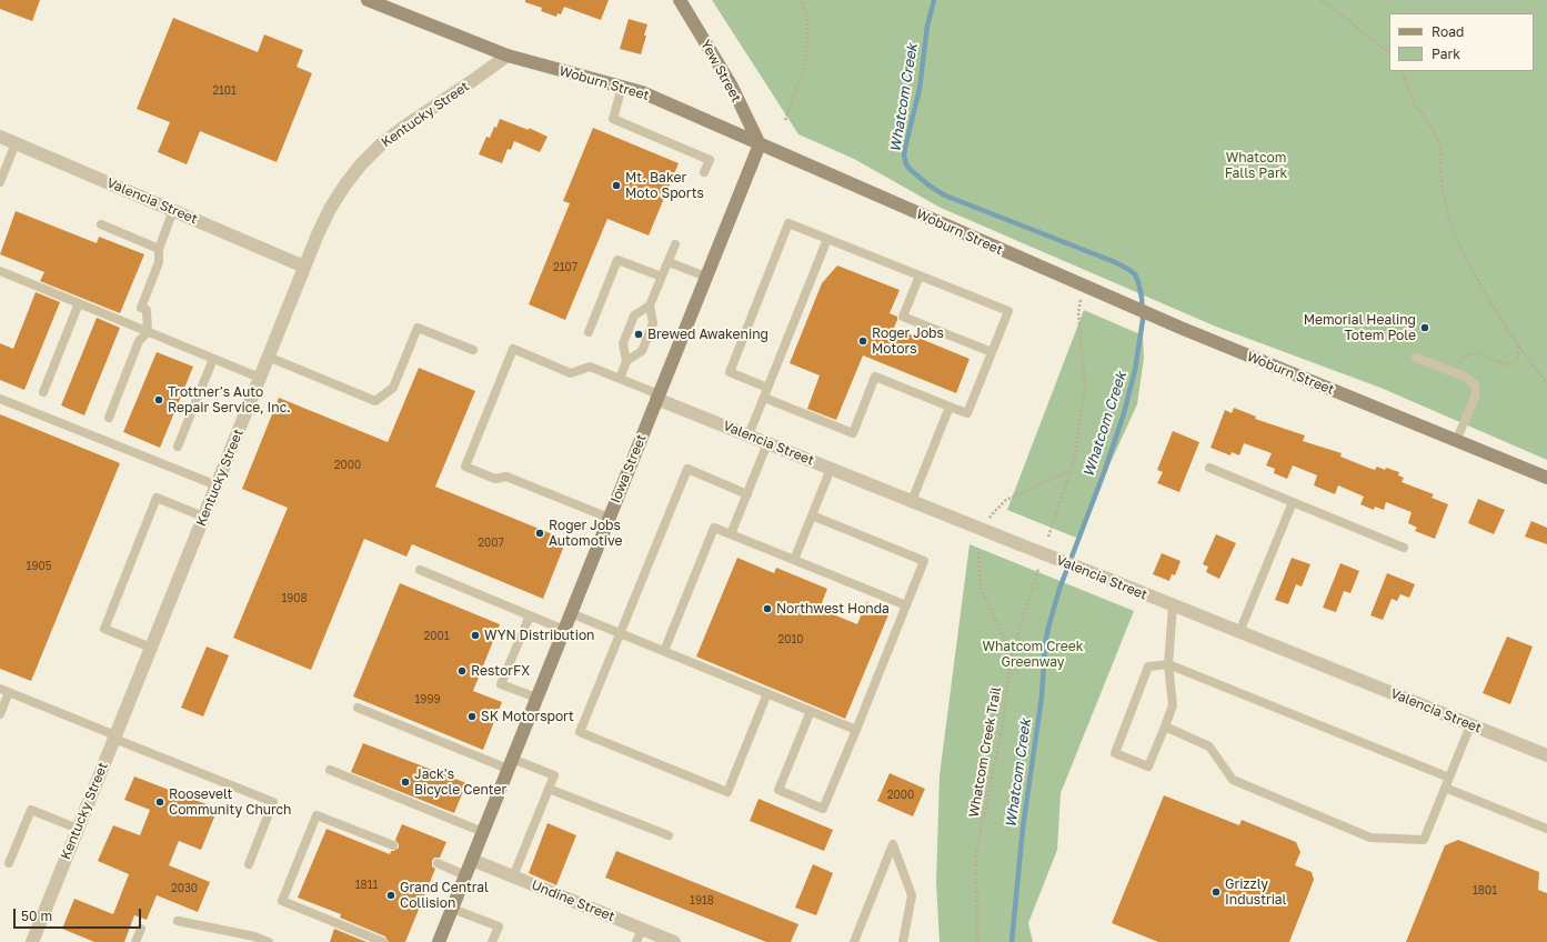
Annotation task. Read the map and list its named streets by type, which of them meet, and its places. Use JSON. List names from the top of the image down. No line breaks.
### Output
{"streets":{"main road":["Yew Street","Woburn Street","Iowa Street"],"street":["Kentucky Street","Valencia Street","Undine Street"],"path":["Whatcom Creek Trail"]},"crossings":[["Yew Street","Woburn Street"],["Yew Street","Iowa Street"],["Woburn Street","Kentucky Street"],["Woburn Street","Iowa Street"],["Kentucky Street","Valencia Street"],["Valencia Street","Iowa Street"],["Iowa Street","Undine Street"]],"water":["Whatcom Creek"],"parks":["Whatcom Falls Park","Whatcom Creek Greenway"],"places":["Mt. Baker Moto Sports","Memorial Healing Totem Pole","Brewed Awakening","Roger Jobs Motors","Trottner's Auto Repair Service, Inc.","Roger Jobs Automotive","Northwest Honda","WYN Distribution","RestorFX","SK Motorsport","Jack's Bicycle Center","Roosevelt Community Church","Grizzly Industrial","Grand Central Collision"],"house_numbers":["2101","2107","2000","2007","1905","1908","2001","2010","1999","2000","1811","2030","1801","1918"],"legend":["Road","Park"],"scale_bar":"50 m"}
